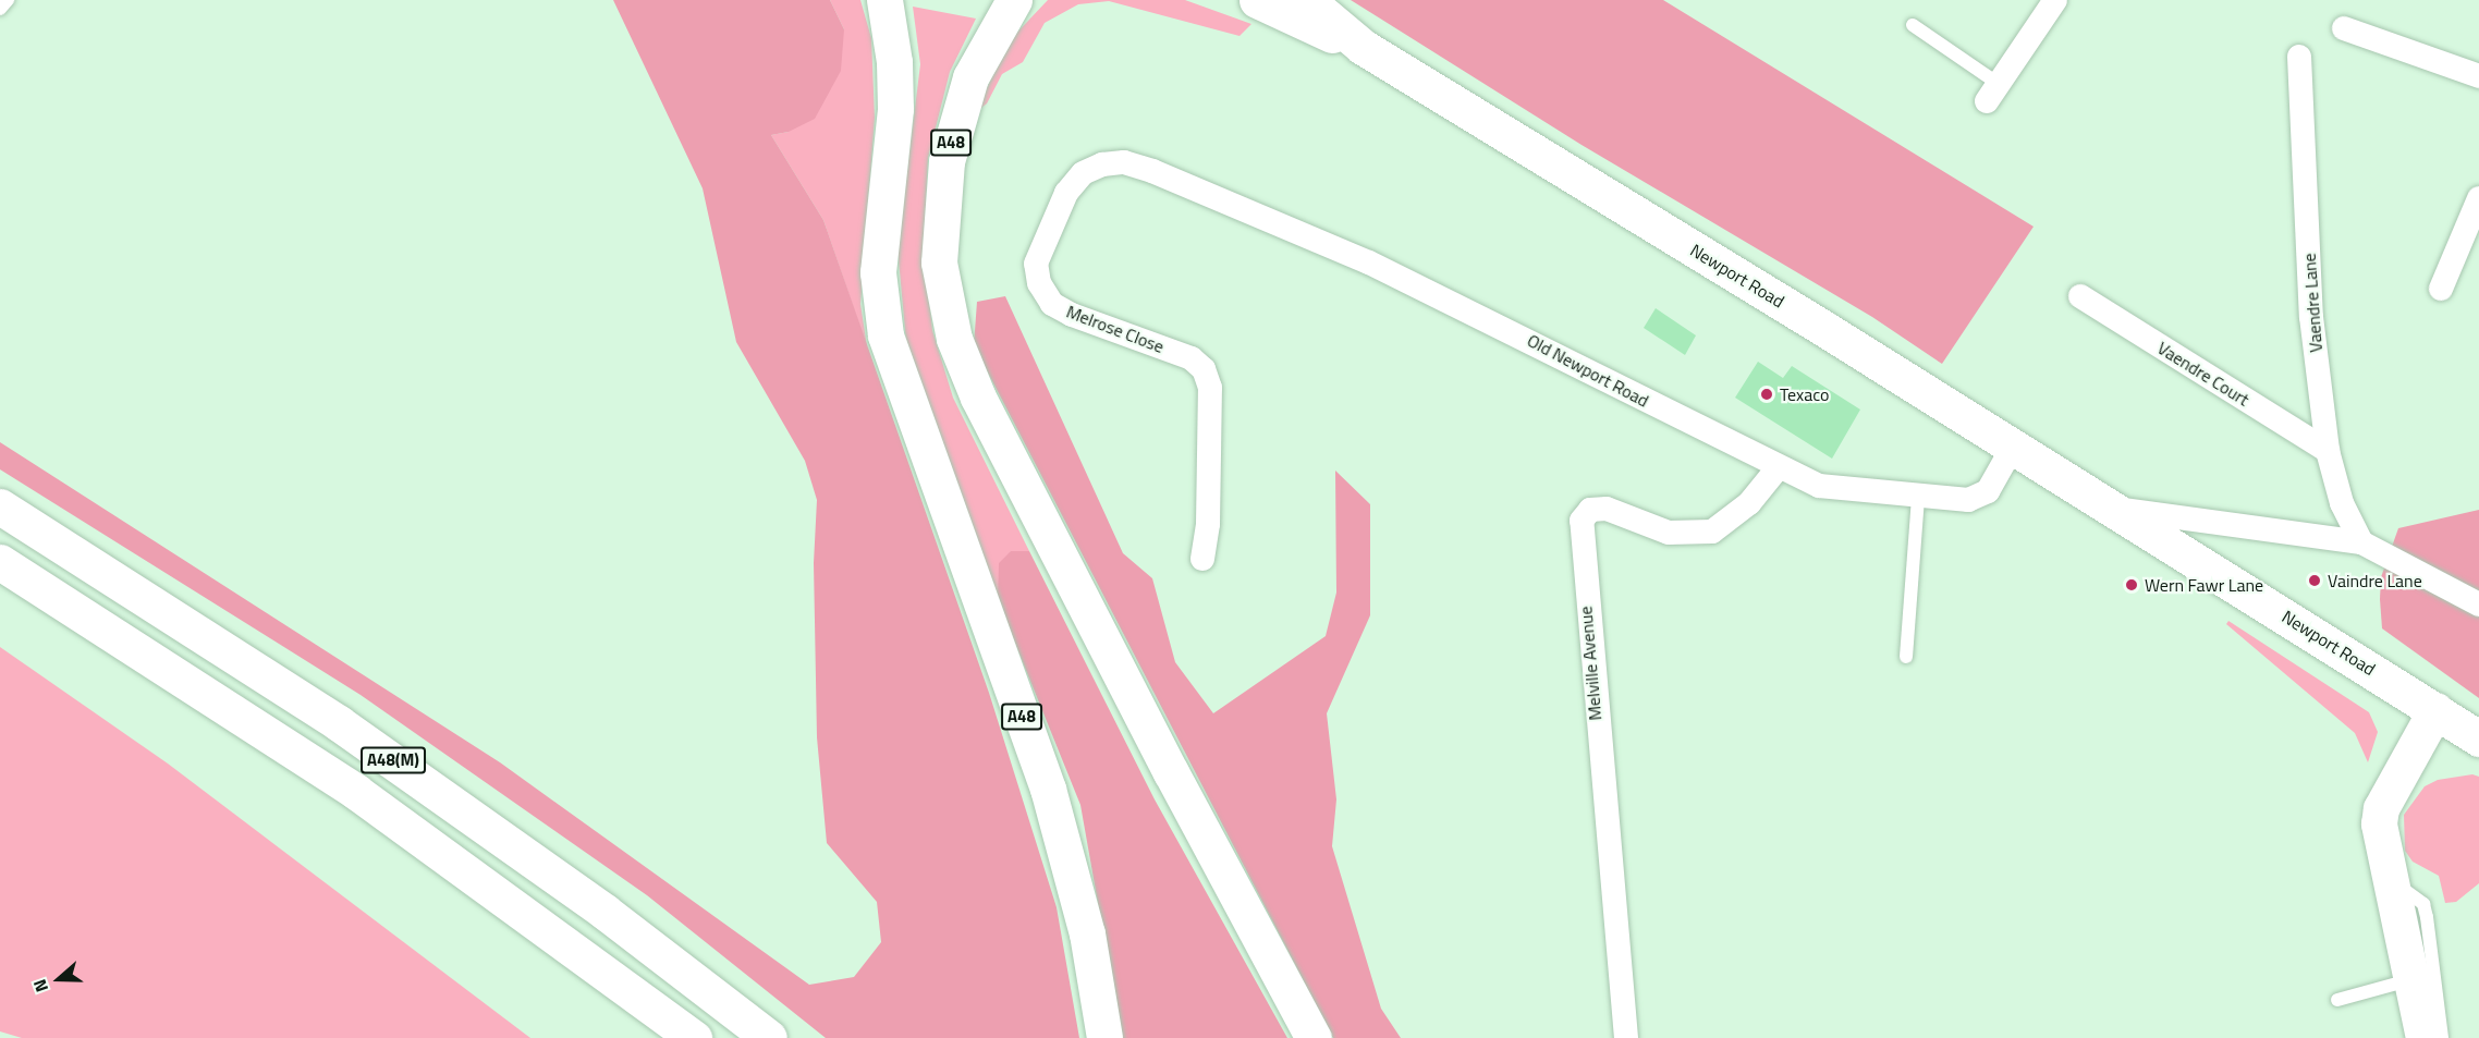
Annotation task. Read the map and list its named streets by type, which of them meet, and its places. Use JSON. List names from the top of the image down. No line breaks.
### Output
{"streets":{"main road":["A48","Newport Road","A48(M)"],"street":["Vaendre Lane","Melrose Close","Old Newport Road","Vaendre Court","Melville Avenue"]},"crossings":[["Newport Road","Vaendre Lane"],["Newport Road","Old Newport Road"],["Vaendre Lane","Vaendre Court"],["Melrose Close","Old Newport Road"],["Old Newport Road","Melville Avenue"]],"places":["Texaco","Vaindre Lane","Wern Fawr Lane"],"north":"left"}
